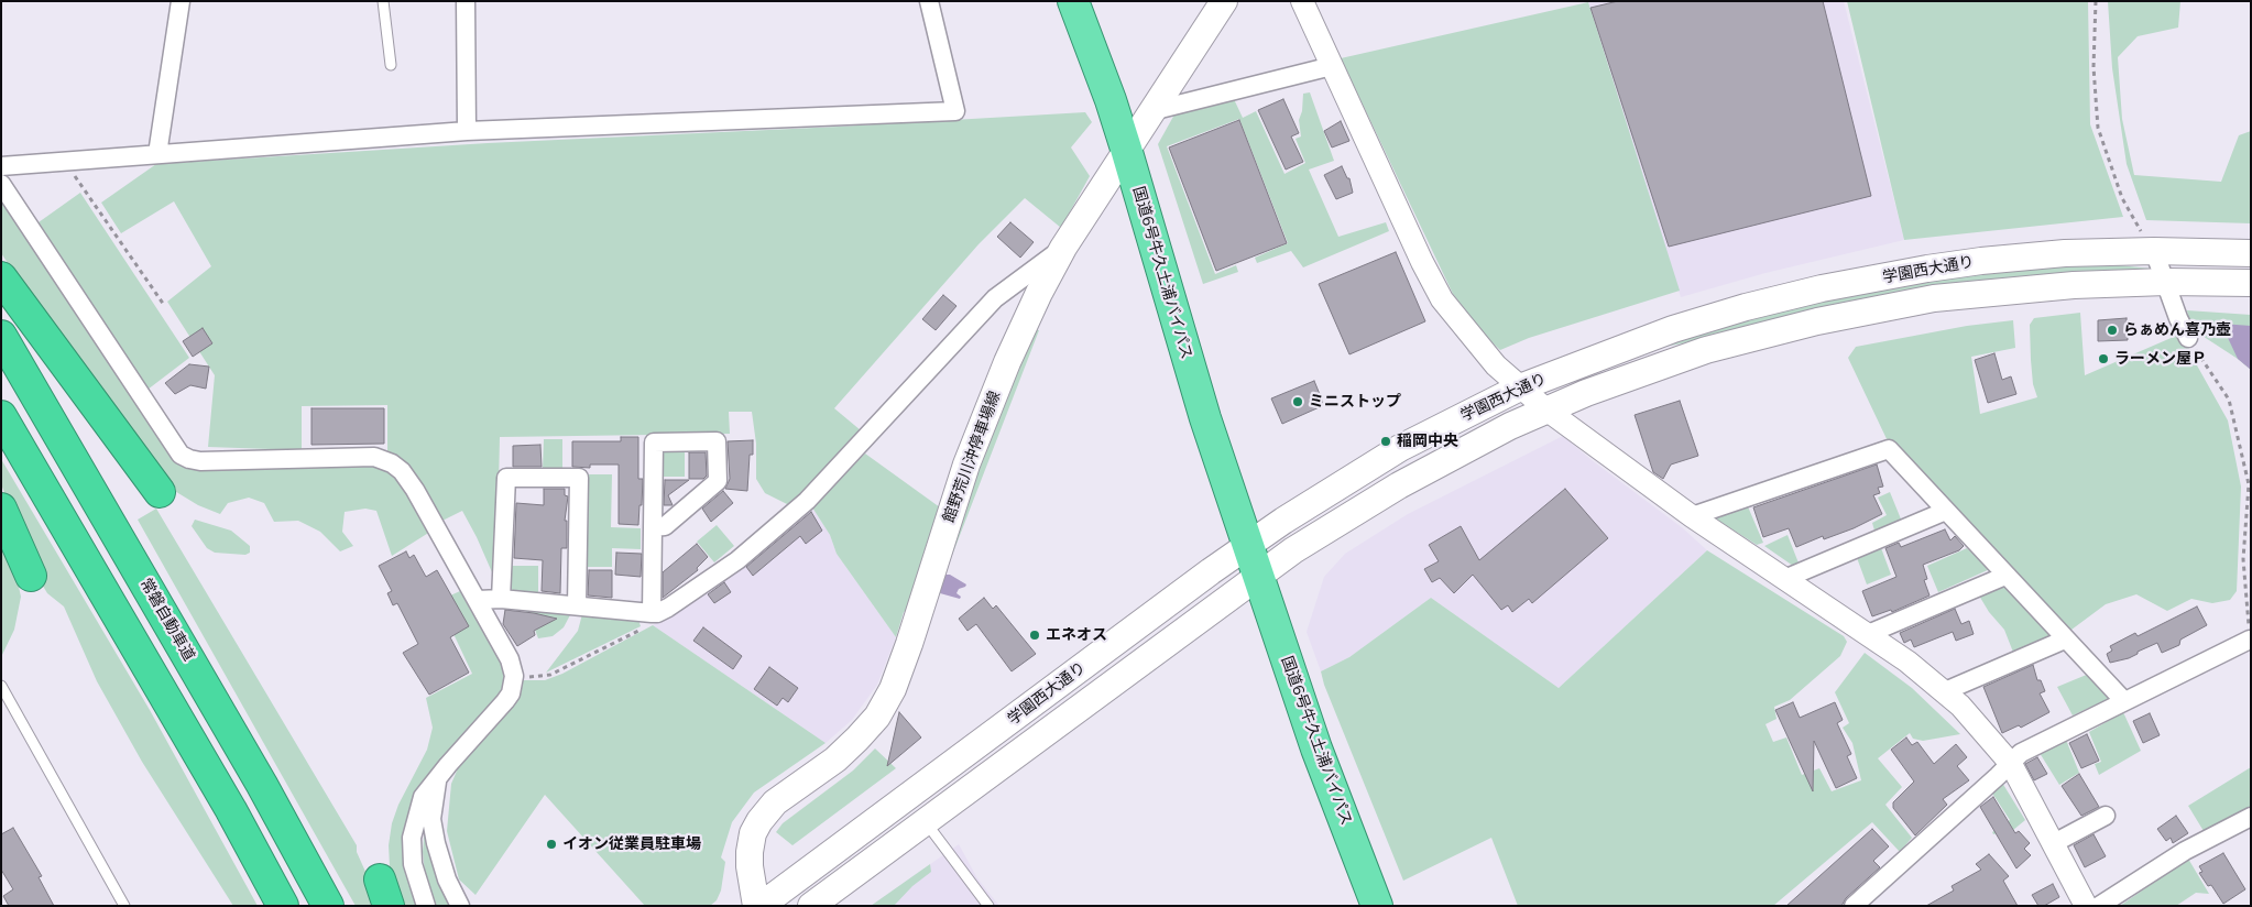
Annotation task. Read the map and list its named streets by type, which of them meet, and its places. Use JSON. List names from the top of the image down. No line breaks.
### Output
{"streets":{"highway":["国道6号牛久土浦バイパス","常磐自動車道"],"main road":["学園西大通り","館野荒川沖停車場線"]},"crossings":[["学園西大通り","国道6号牛久土浦バイパス"],["学園西大通り","館野荒川沖停車場線"],["国道6号牛久土浦バイパス","館野荒川沖停車場線"]],"places":["らぁめん喜乃壺","ラーメン屋Ｐ","ミニストップ","稲岡中央","エネオス","イオン従業員駐車場"]}
